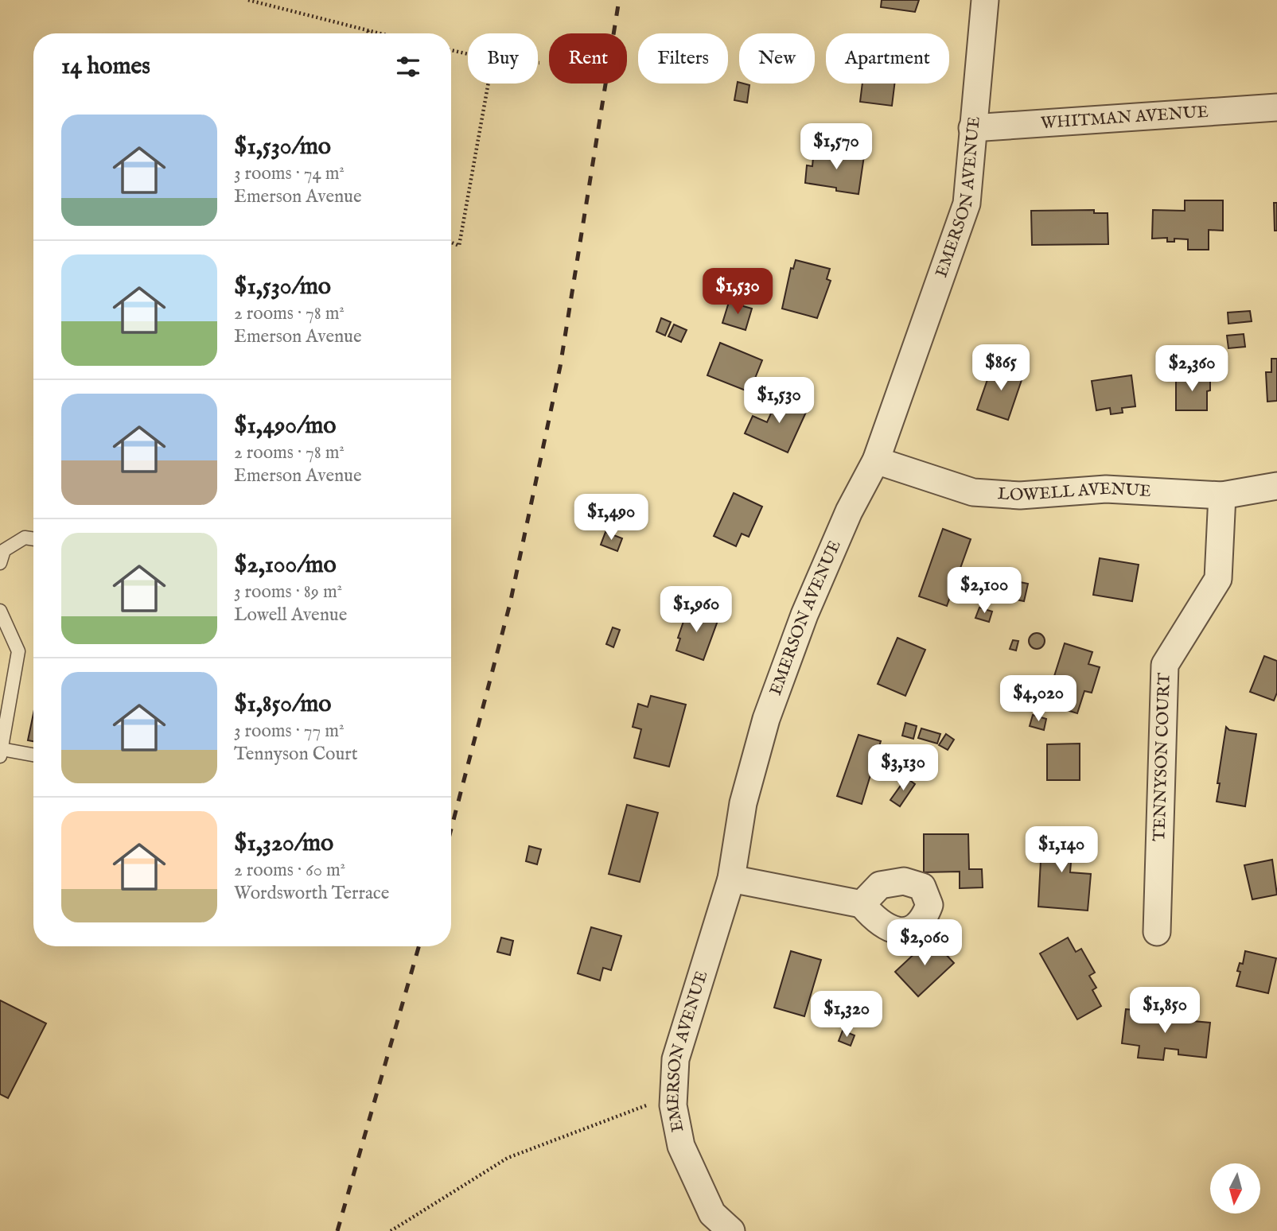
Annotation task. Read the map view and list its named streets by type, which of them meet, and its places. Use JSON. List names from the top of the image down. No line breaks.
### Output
{"streets":{"street":["WHITMAN AVENUE","EMERSON AVENUE","LOWELL AVENUE","TENNYSON COURT"]},"crossings":[["WHITMAN AVENUE","EMERSON AVENUE"],["EMERSON AVENUE","LOWELL AVENUE"],["LOWELL AVENUE","TENNYSON COURT"]],"north":"bottom","page":{"chip":["Buy","Rent","Filters","New","Apartment"],"heading":"14 homes","list":[{"name":"$1,530/mo","note":"3 rooms · 74 m² · Emerson Avenue"},{"name":"$1,530/mo","note":"2 rooms · 78 m² · Emerson Avenue"},{"name":"$1,490/mo","note":"2 rooms · 78 m² · Emerson Avenue"},{"name":"$2,100/mo","note":"3 rooms · 89 m² · Lowell Avenue"},{"name":"$1,850/mo","note":"3 rooms · 77 m² · Tennyson Court"},{"name":"$1,320/mo","note":"2 rooms · 60 m² · Wordsworth Terrace"}],"price":["$1,570","$1,530","$865","$2,360","$1,530","$1,490","$2,100","$1,960","$4,020","$3,130","$1,140","$2,060","$1,850","$1,320"]}}
